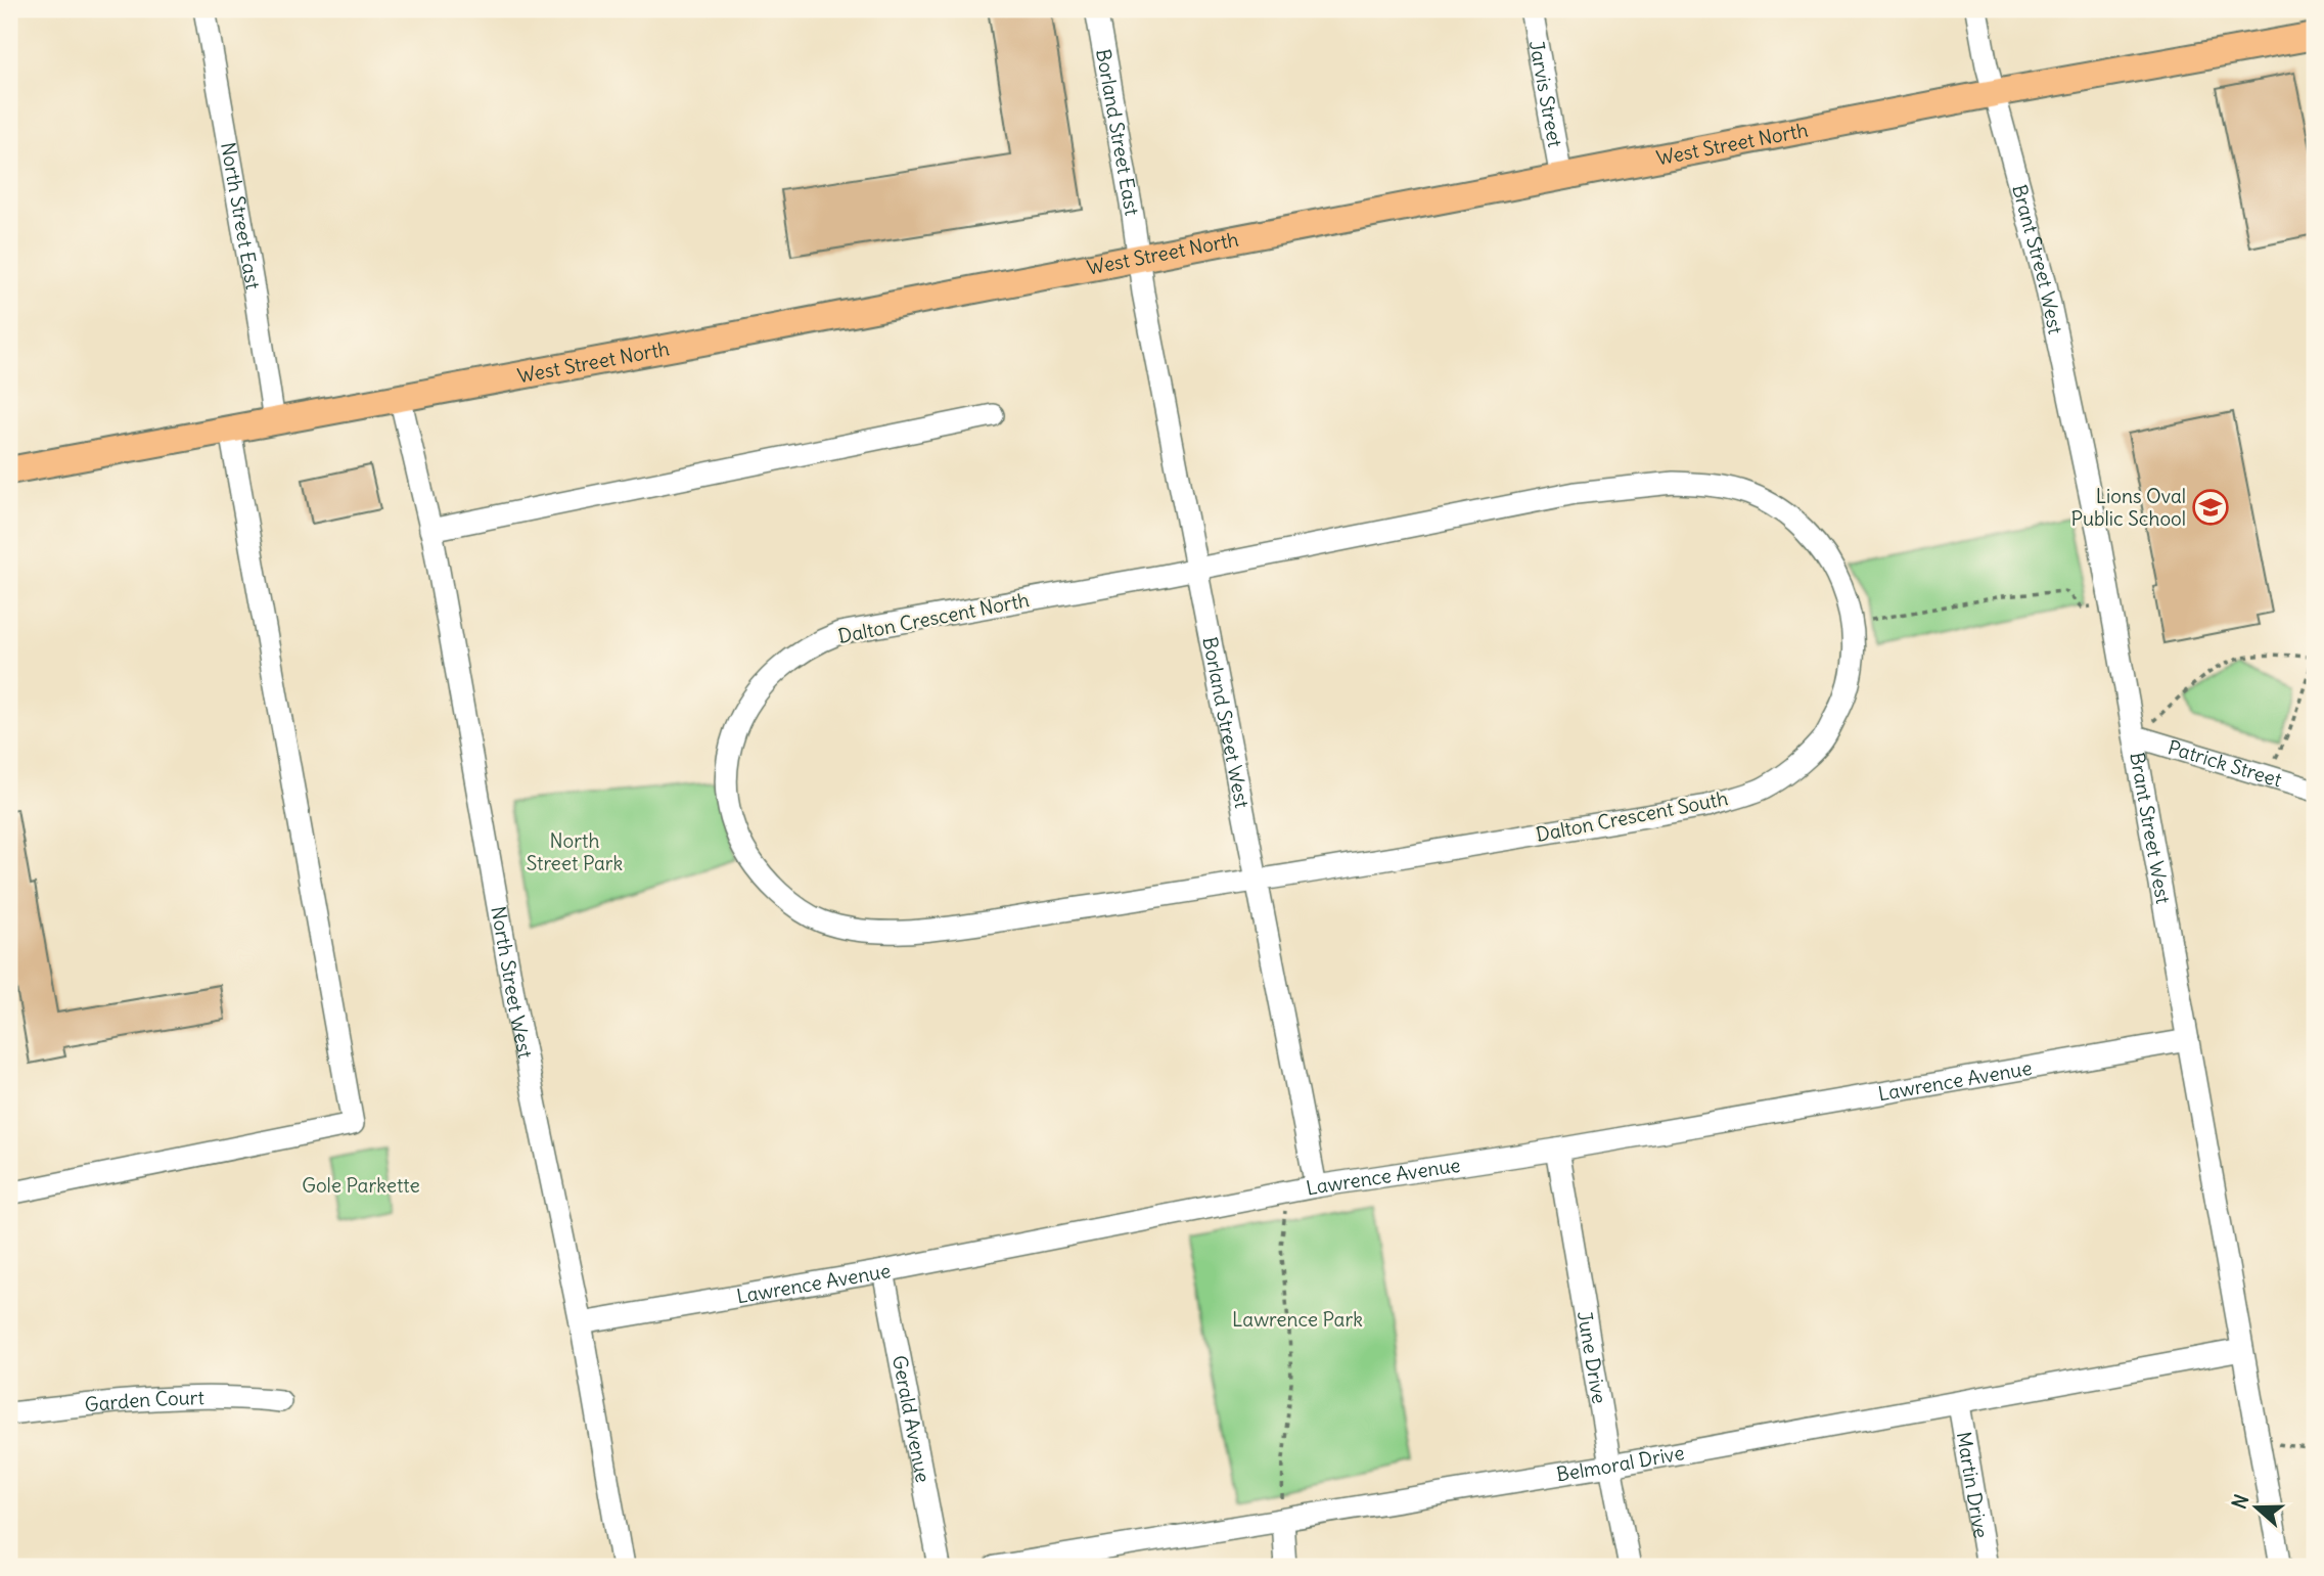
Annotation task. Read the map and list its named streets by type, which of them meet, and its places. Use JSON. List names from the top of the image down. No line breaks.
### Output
{"streets":{"main road":["West Street North"],"street":["Jarvis Street","Borland Street East","North Street East","Brant Street West","Dalton Crescent North","Borland Street West","Patrick Street","Dalton Crescent South","North Street West","Lawrence Avenue","June Drive","Garden Court","Gerald Avenue","Belmoral Drive","Martin Drive"]},"crossings":[["Jarvis Street","West Street North"],["Borland Street East","West Street North"],["Borland Street East","Borland Street West"],["West Street North","North Street East"],["West Street North","Brant Street West"],["West Street North","Borland Street West"],["West Street North","North Street West"],["Brant Street West","Patrick Street"],["Brant Street West","Lawrence Avenue"],["Brant Street West","Belmoral Drive"],["Dalton Crescent North","Borland Street West"],["Dalton Crescent North","Dalton Crescent South"],["Borland Street West","Dalton Crescent South"],["Borland Street West","Lawrence Avenue"],["North Street West","Lawrence Avenue"],["Lawrence Avenue","June Drive"],["Lawrence Avenue","Gerald Avenue"],["June Drive","Belmoral Drive"],["Belmoral Drive","Martin Drive"]],"parks":["North Street Park","Gole Parkette","Lawrence Park"],"places":{"school or university":["Lions Oval Public School"]},"north":"left"}
